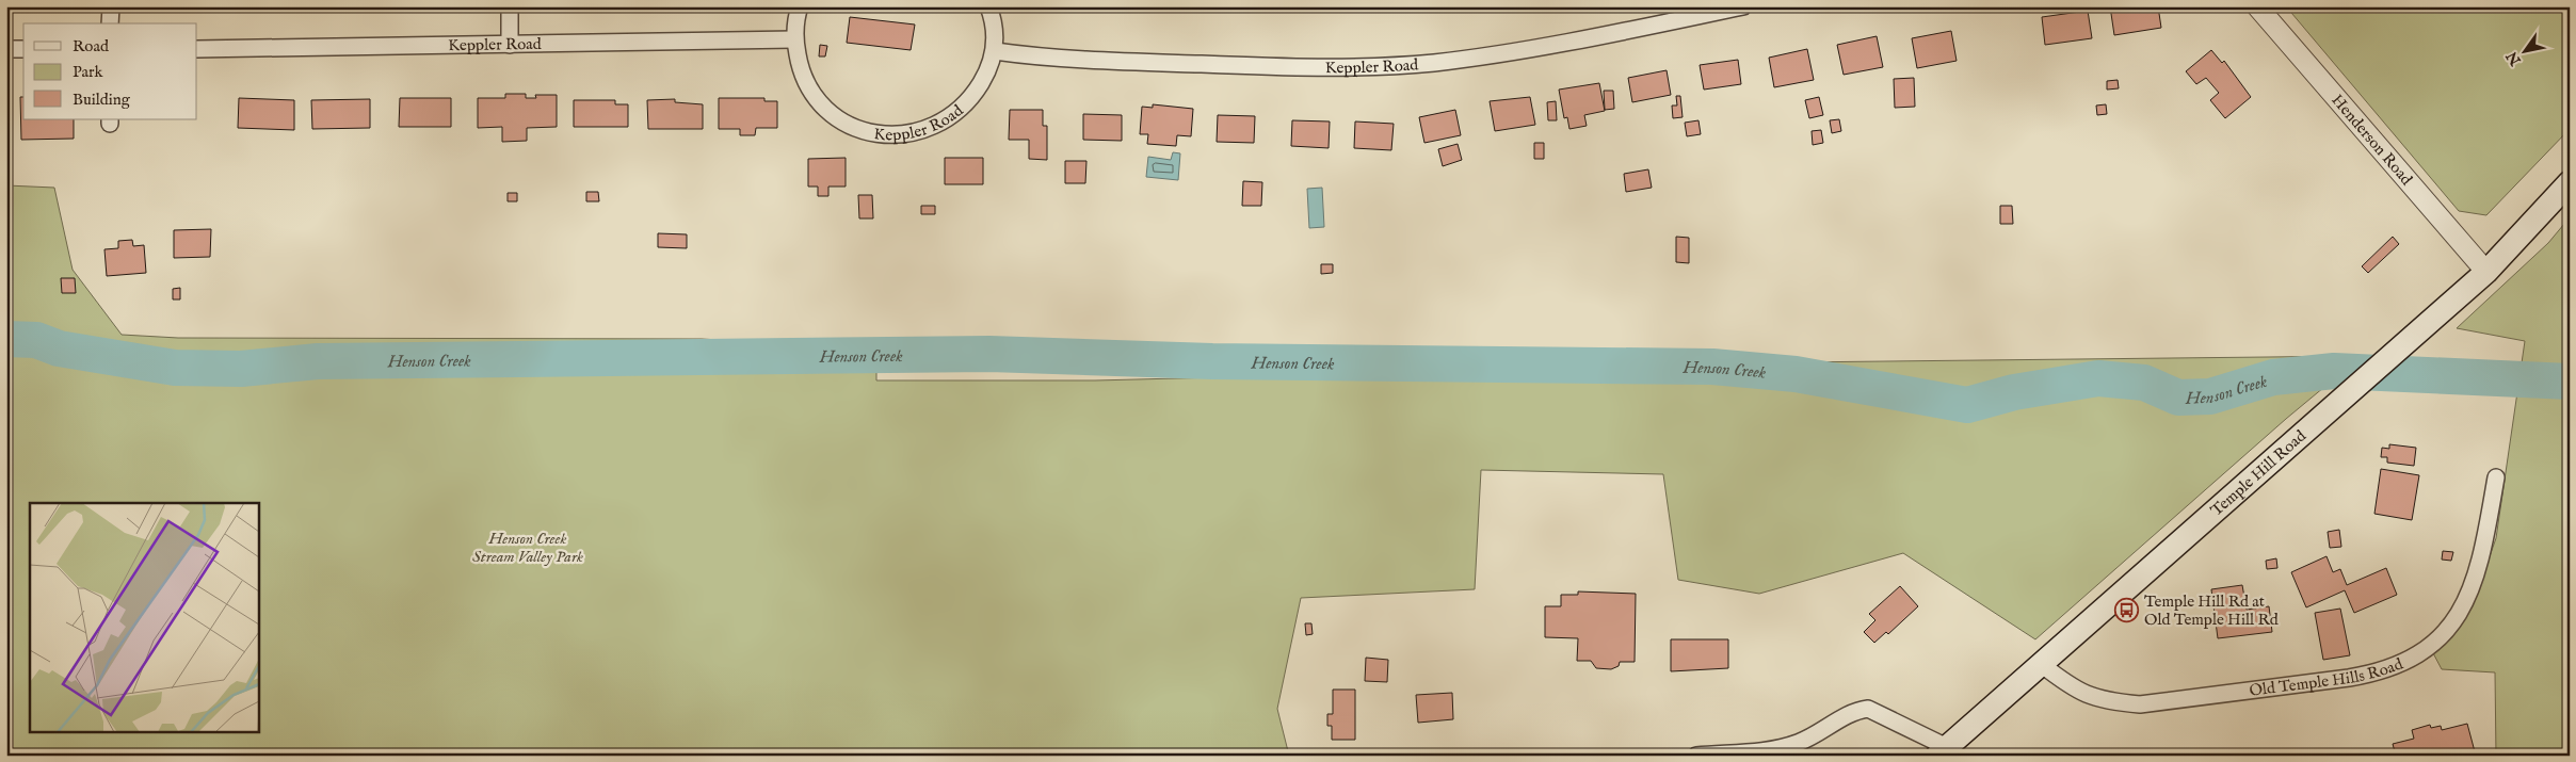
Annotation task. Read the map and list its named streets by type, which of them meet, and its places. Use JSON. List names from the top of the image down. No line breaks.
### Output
{"streets":{"main road":["Temple Hill Road"],"street":["Keppler Road","Henderson Road","Old Temple Hills Road"]},"crossings":[["Henderson Road","Temple Hill Road"],["Temple Hill Road","Old Temple Hills Road"]],"water":["Henson Creek"],"parks":["Henson Creek Stream Valley Park"],"places":{"bus stop":["Temple Hill Rd at Old Temple Hill Rd"]},"legend":["Road","Park","Building"],"north":"bottom left"}
